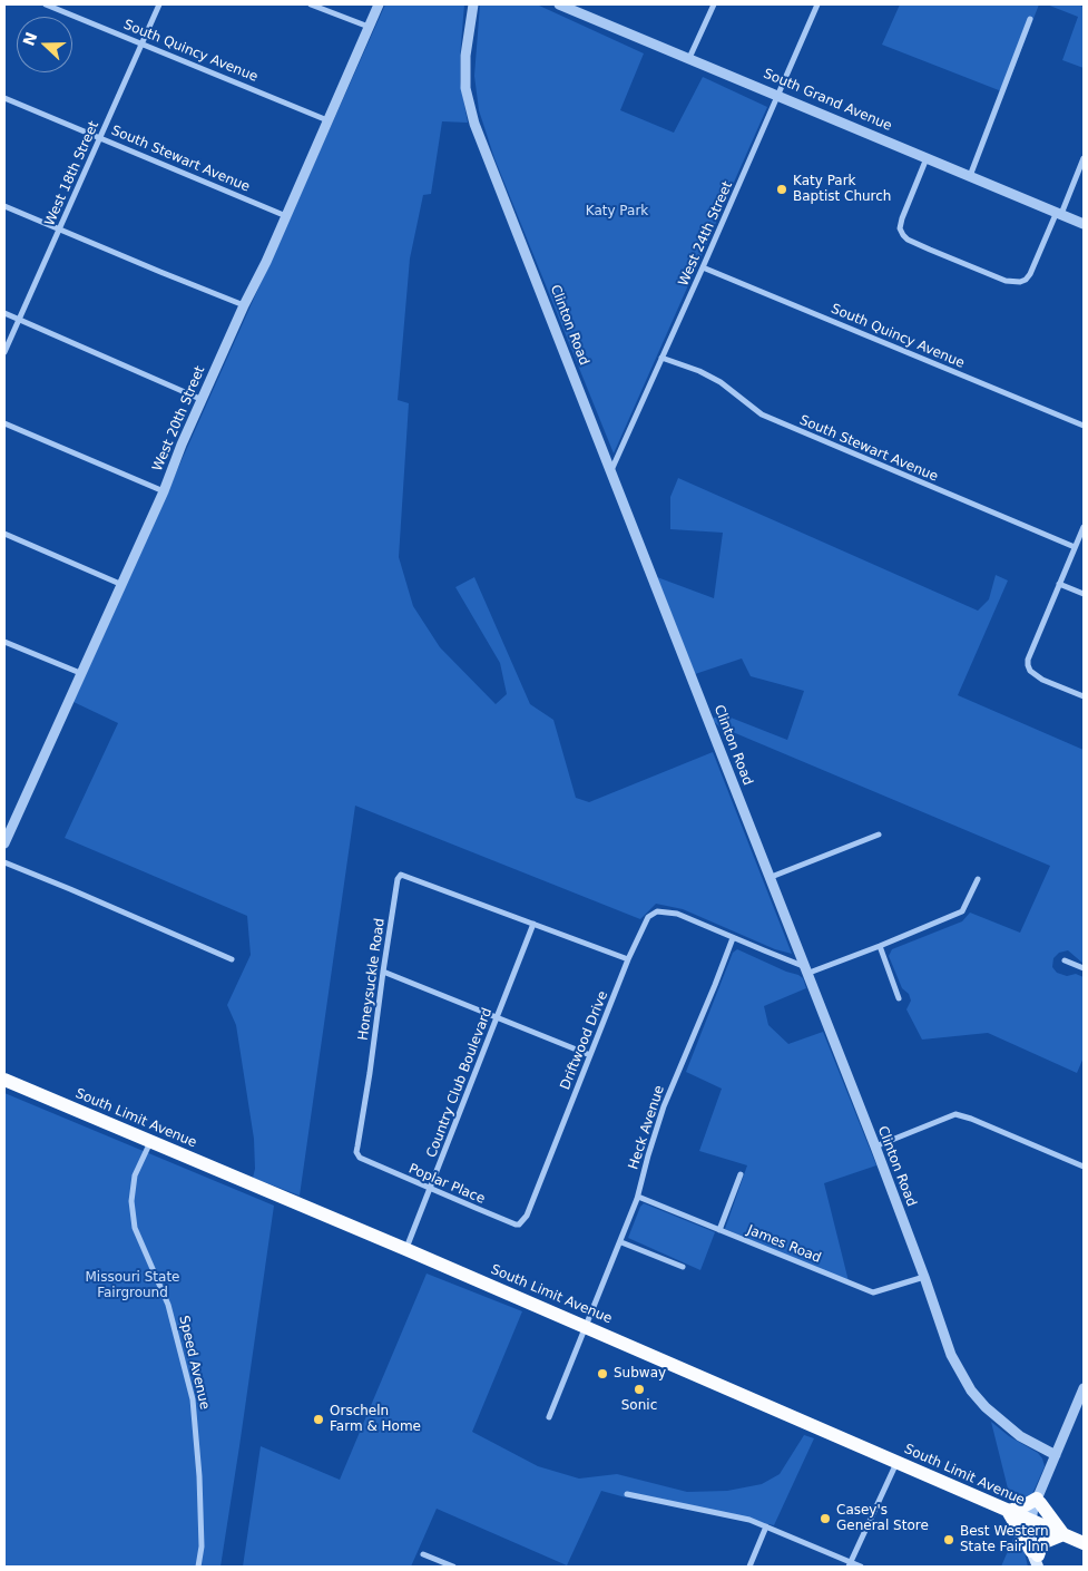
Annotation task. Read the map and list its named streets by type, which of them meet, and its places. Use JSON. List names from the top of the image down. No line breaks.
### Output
{"streets":{"highway":["South Limit Avenue"],"street":["South Quincy Avenue","South Grand Avenue","South Stewart Avenue","West 18th Street","West 24th Street","Clinton Road","West 20th Street","Honeysuckle Road","Driftwood Drive","Country Club Boulevard","Heck Avenue","Poplar Place","James Road","Speed Avenue"]},"crossings":[["South Quincy Avenue","West 18th Street"],["South Quincy Avenue","West 24th Street"],["South Quincy Avenue","West 20th Street"],["South Grand Avenue","West 24th Street"],["South Stewart Avenue","West 18th Street"],["South Stewart Avenue","West 24th Street"],["South Stewart Avenue","West 20th Street"],["West 24th Street","Clinton Road"],["Clinton Road","James Road"],["Honeysuckle Road","Country Club Boulevard"],["Honeysuckle Road","Poplar Place"],["Driftwood Drive","Heck Avenue"],["Driftwood Drive","Poplar Place"],["Country Club Boulevard","South Limit Avenue"],["Country Club Boulevard","Poplar Place"],["South Limit Avenue","Heck Avenue"],["South Limit Avenue","Speed Avenue"],["Heck Avenue","James Road"]],"parks":["Katy Park","Missouri State Fairground"],"places":["Katy Park Baptist Church","Subway","Sonic","Orscheln Farm & Home","Casey's General Store","Best Western State Fair Inn"],"north":"left"}
